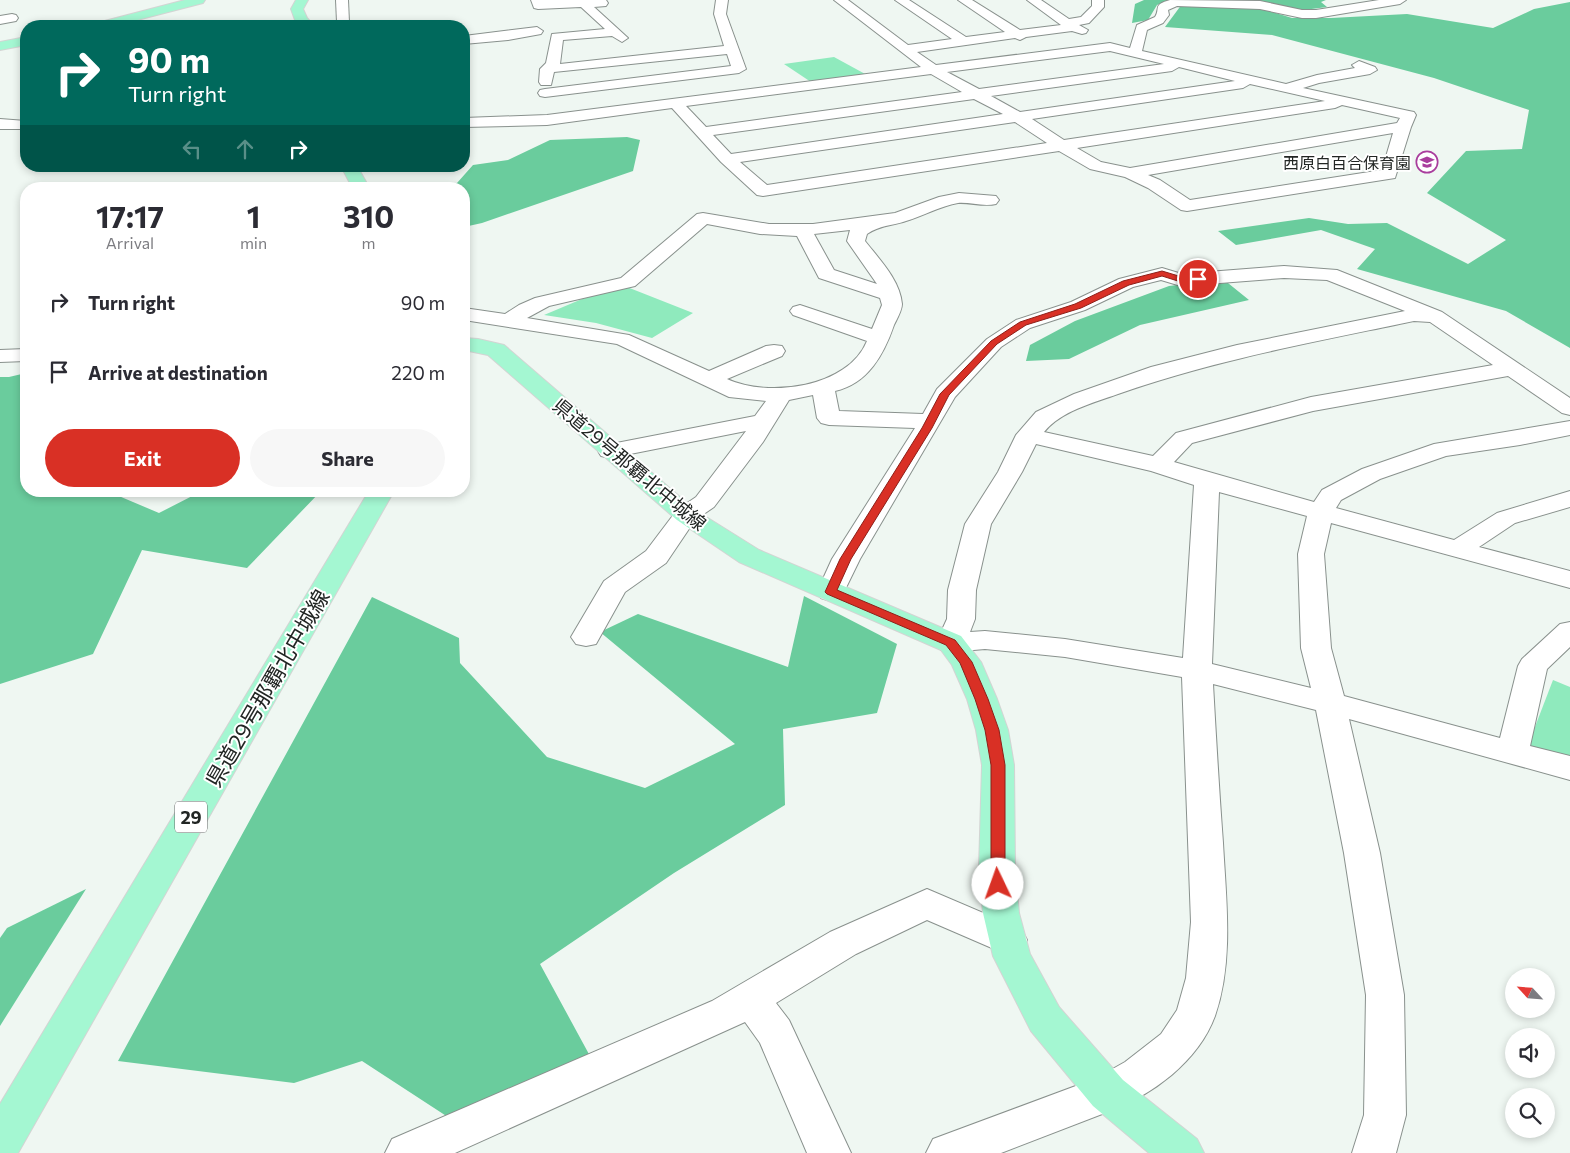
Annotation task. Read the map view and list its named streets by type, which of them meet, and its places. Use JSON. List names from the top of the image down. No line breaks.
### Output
{"streets":{"main road":["県道29号那覇北中城線","29"]},"places":{"school or university":["西原白百合保育園"]},"north":"top left","page":{"turn":["90 m","Turn right"],"eta":["17:17","Arrival","1","min","310","m"],"list":[{"name":"Turn right","value":"90 m"},{"name":"Arrive at destination","value":"220 m"}],"buttons":["Exit","Share"]}}
